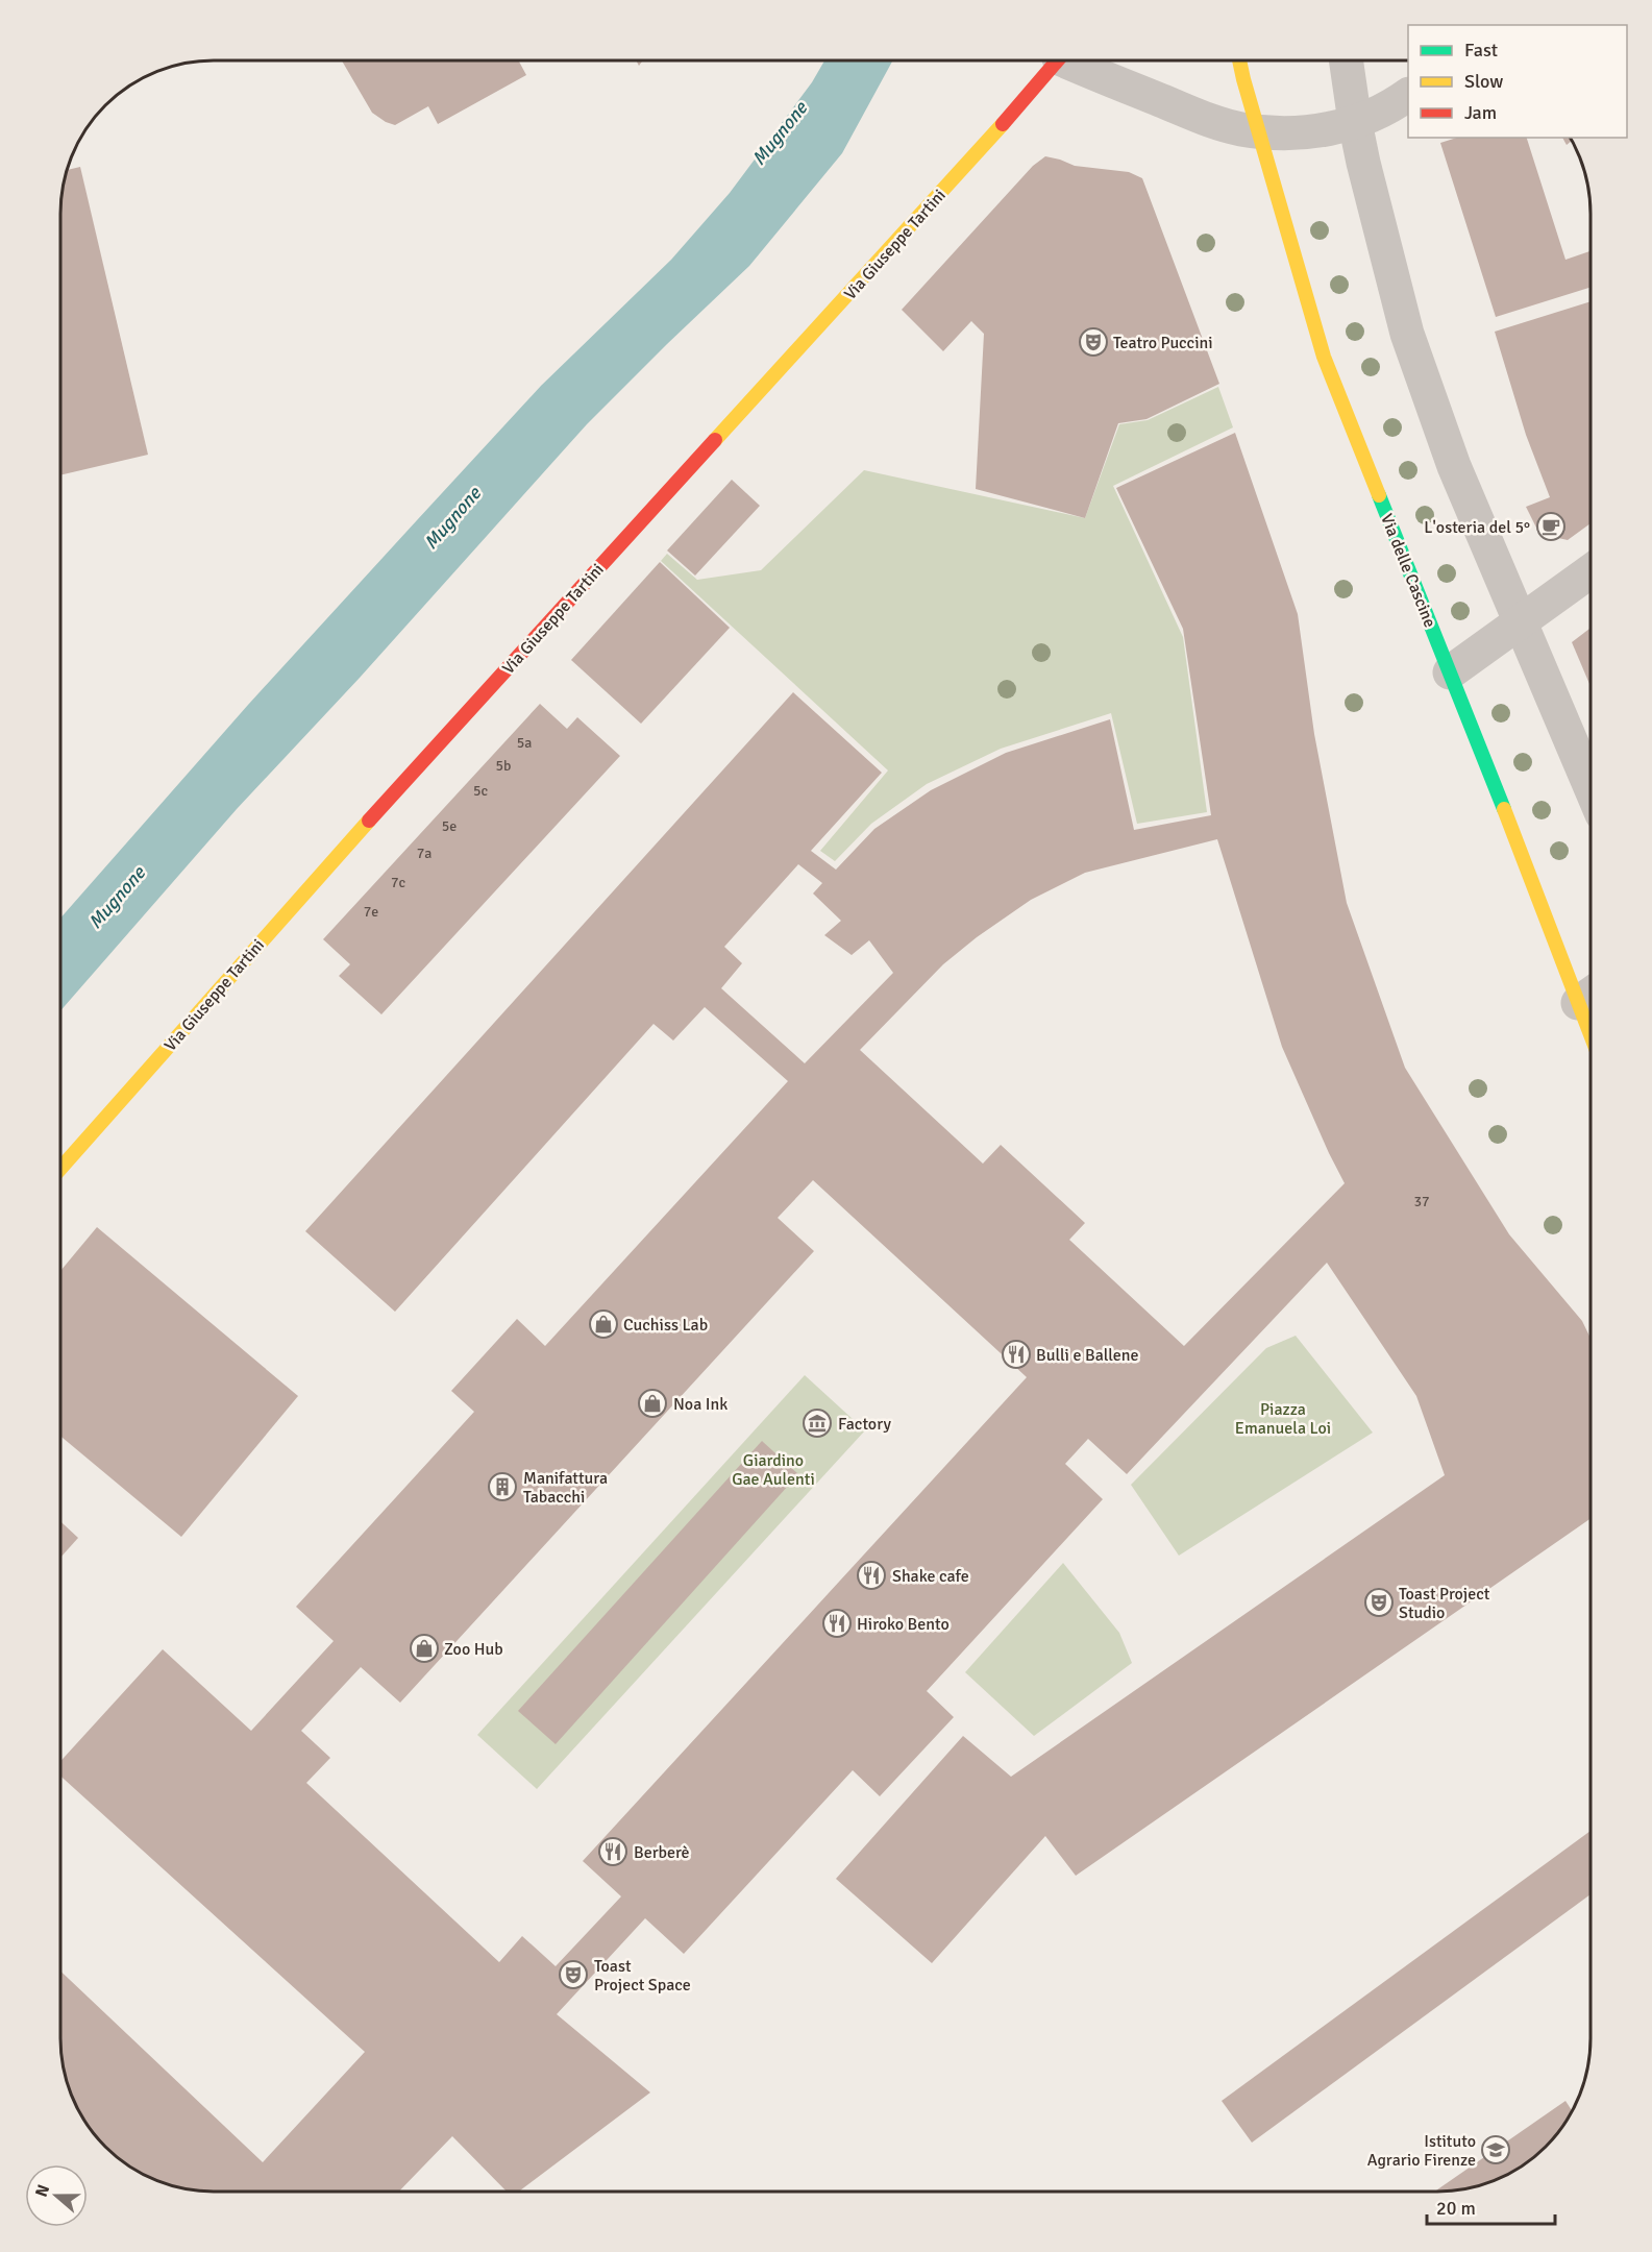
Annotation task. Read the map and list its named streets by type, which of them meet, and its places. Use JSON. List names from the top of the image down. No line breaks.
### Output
{"streets":{"street":["Via Giuseppe Tartini","Via delle Cascine"]},"water":["Mugnone"],"parks":["Piazza Emanuela Loi","Giardino Gae Aulenti"],"places":{"theatre":["Teatro Puccini","Toast Project Studio","Toast Project Space"],"cafe":["L'osteria del 5°"],"shop":["Cuchiss Lab","Noa Ink","Zoo Hub"],"restaurant":["Bulli e Ballene","Shake cafe","Hiroko Bento","Berberè"],"museum":["Factory"],"building":["Manifattura Tabacchi"],"school or university":["Istituto Agrario Firenze"]},"house_numbers":["5a","5b","5c","5e","7a","7c","7e","37"],"legend":["Fast","Slow","Jam"],"scale_bar":"20 m","north":"left"}
